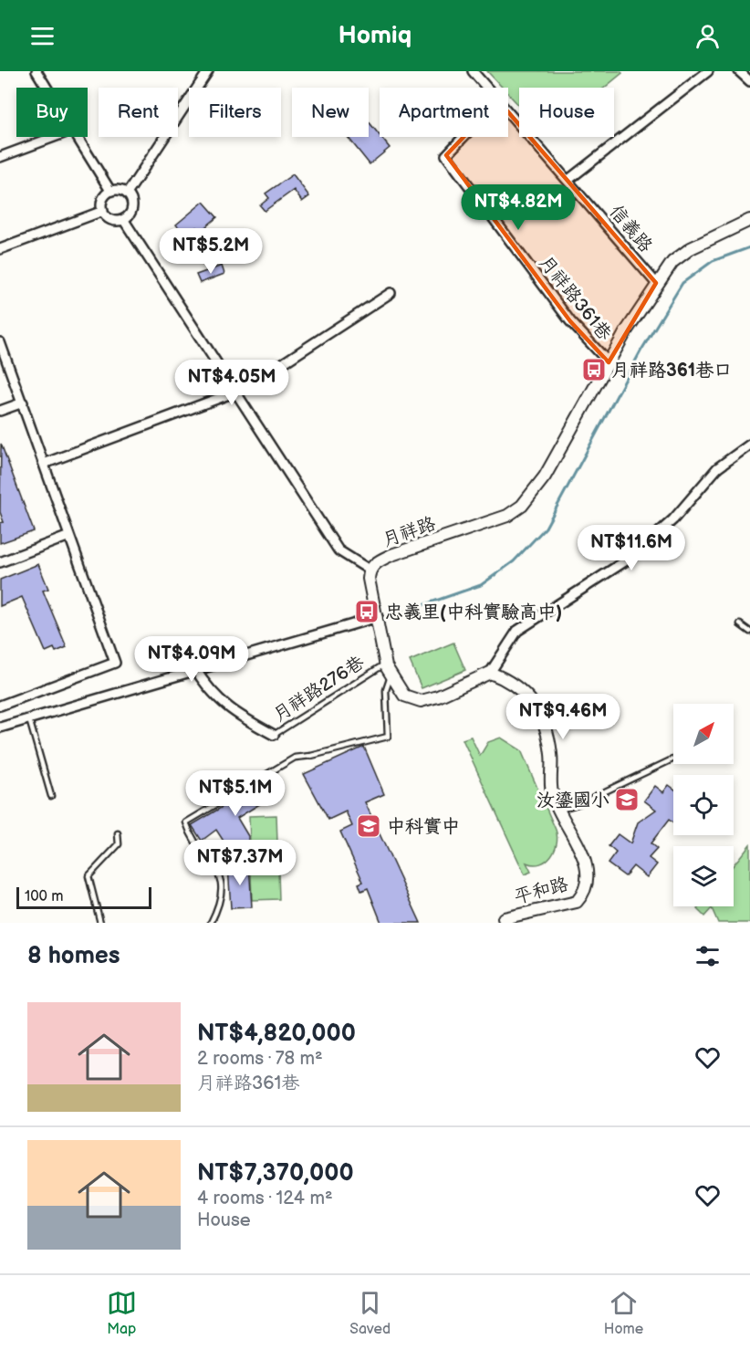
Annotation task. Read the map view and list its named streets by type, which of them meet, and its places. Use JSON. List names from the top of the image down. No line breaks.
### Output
{"streets":{"street":["信義路","月祥路361巷","月祥路","月祥路276巷","平和路"]},"crossings":[["信義路","月祥路"],["月祥路361巷","月祥路"]],"places":{"bus stop":["月祥路361巷口","忠義里(中科實驗高中)"],"school or university":["汝鎏國小","中科實中"]},"scale_bar":"100 m","north":"top right","page":{"header":"Homiq","chip":["Buy","Rent","Filters","New","Apartment","House"],"price":["NT$4.82M","NT$5.2M","NT$4.05M","NT$11.6M","NT$4.09M","NT$9.46M","NT$5.1M","NT$7.37M"],"scale":"100 m","heading":"8 homes","list":[{"name":"NT$4,820,000","note":"2 rooms · 78 m² · 月祥路361巷"},{"name":"NT$7,370,000","note":"4 rooms · 124 m² · House"}],"tabs":["Map","Saved","Home"]}}
